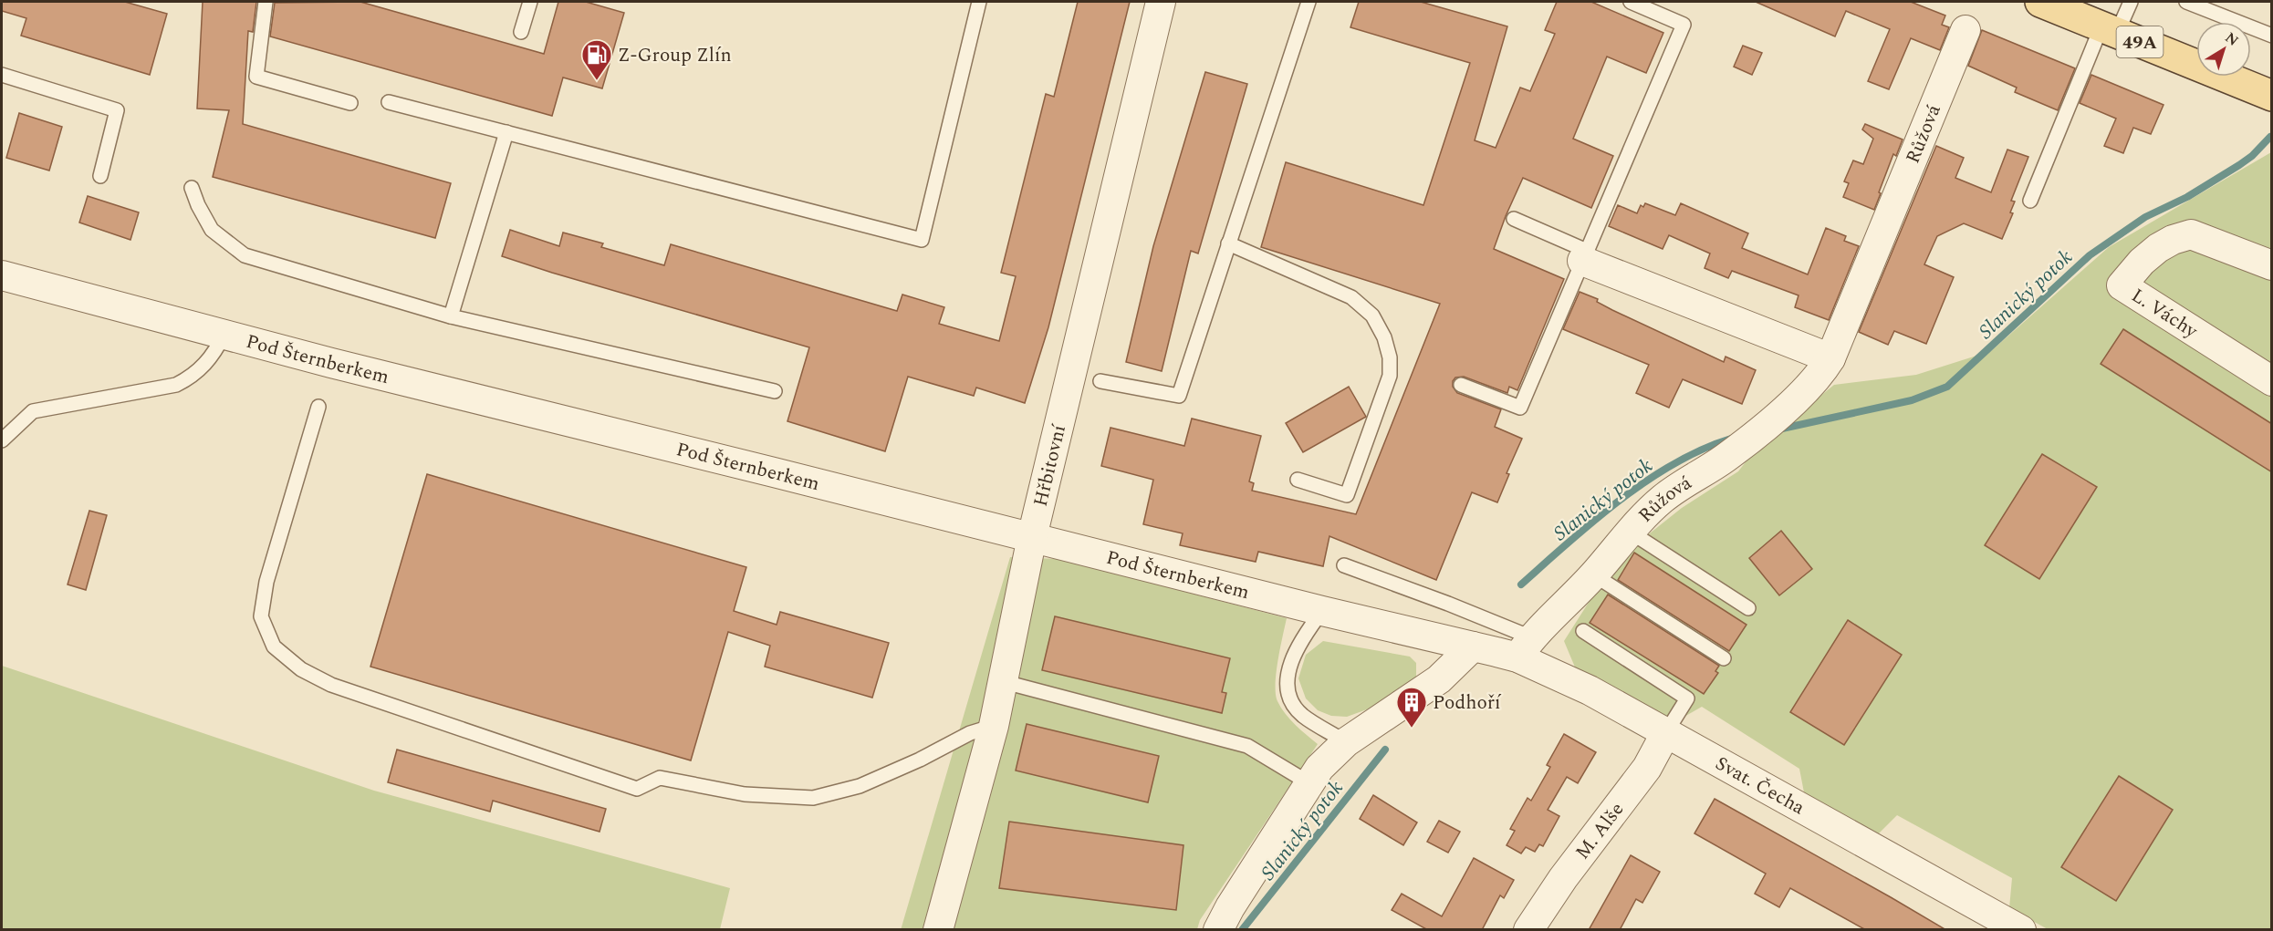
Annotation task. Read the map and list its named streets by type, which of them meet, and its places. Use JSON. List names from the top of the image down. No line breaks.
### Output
{"streets":{"main road":["49A"],"street":["Růžová","L. Váchy","Pod Šternberkem","Hřbitovní","Svat. Čecha","M. Alše"]},"crossings":[["Růžová","Pod Šternberkem"],["Růžová","Svat. Čecha"],["Pod Šternberkem","Hřbitovní"],["Pod Šternberkem","Svat. Čecha"],["Svat. Čecha","M. Alše"]],"water":["Slanický potok"],"places":{"fuel station":["Z-Group Zlín"],"building":["Podhoří"]},"north":"top right"}
